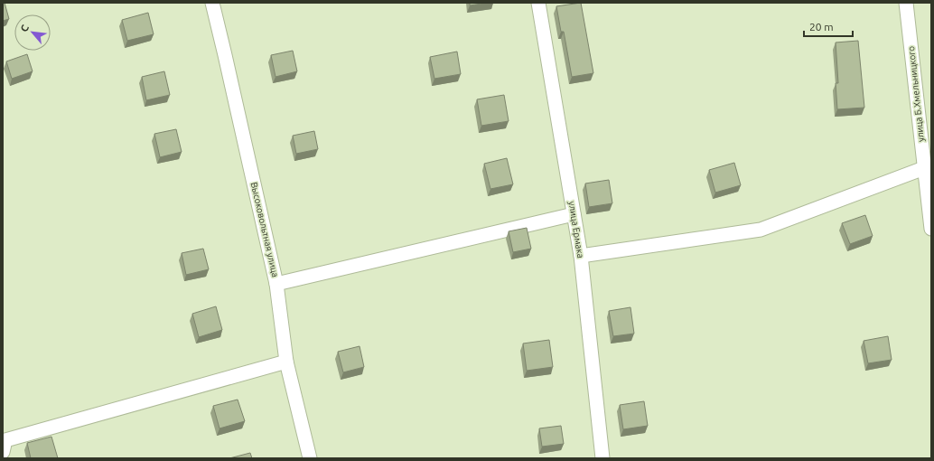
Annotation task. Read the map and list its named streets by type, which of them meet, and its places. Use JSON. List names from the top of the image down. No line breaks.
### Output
{"streets":{"street":["улица Б.Хмельницкого","Высоковольтная улица","улица Ермака"]},"scale_bar":"20 m","north":"top left"}
